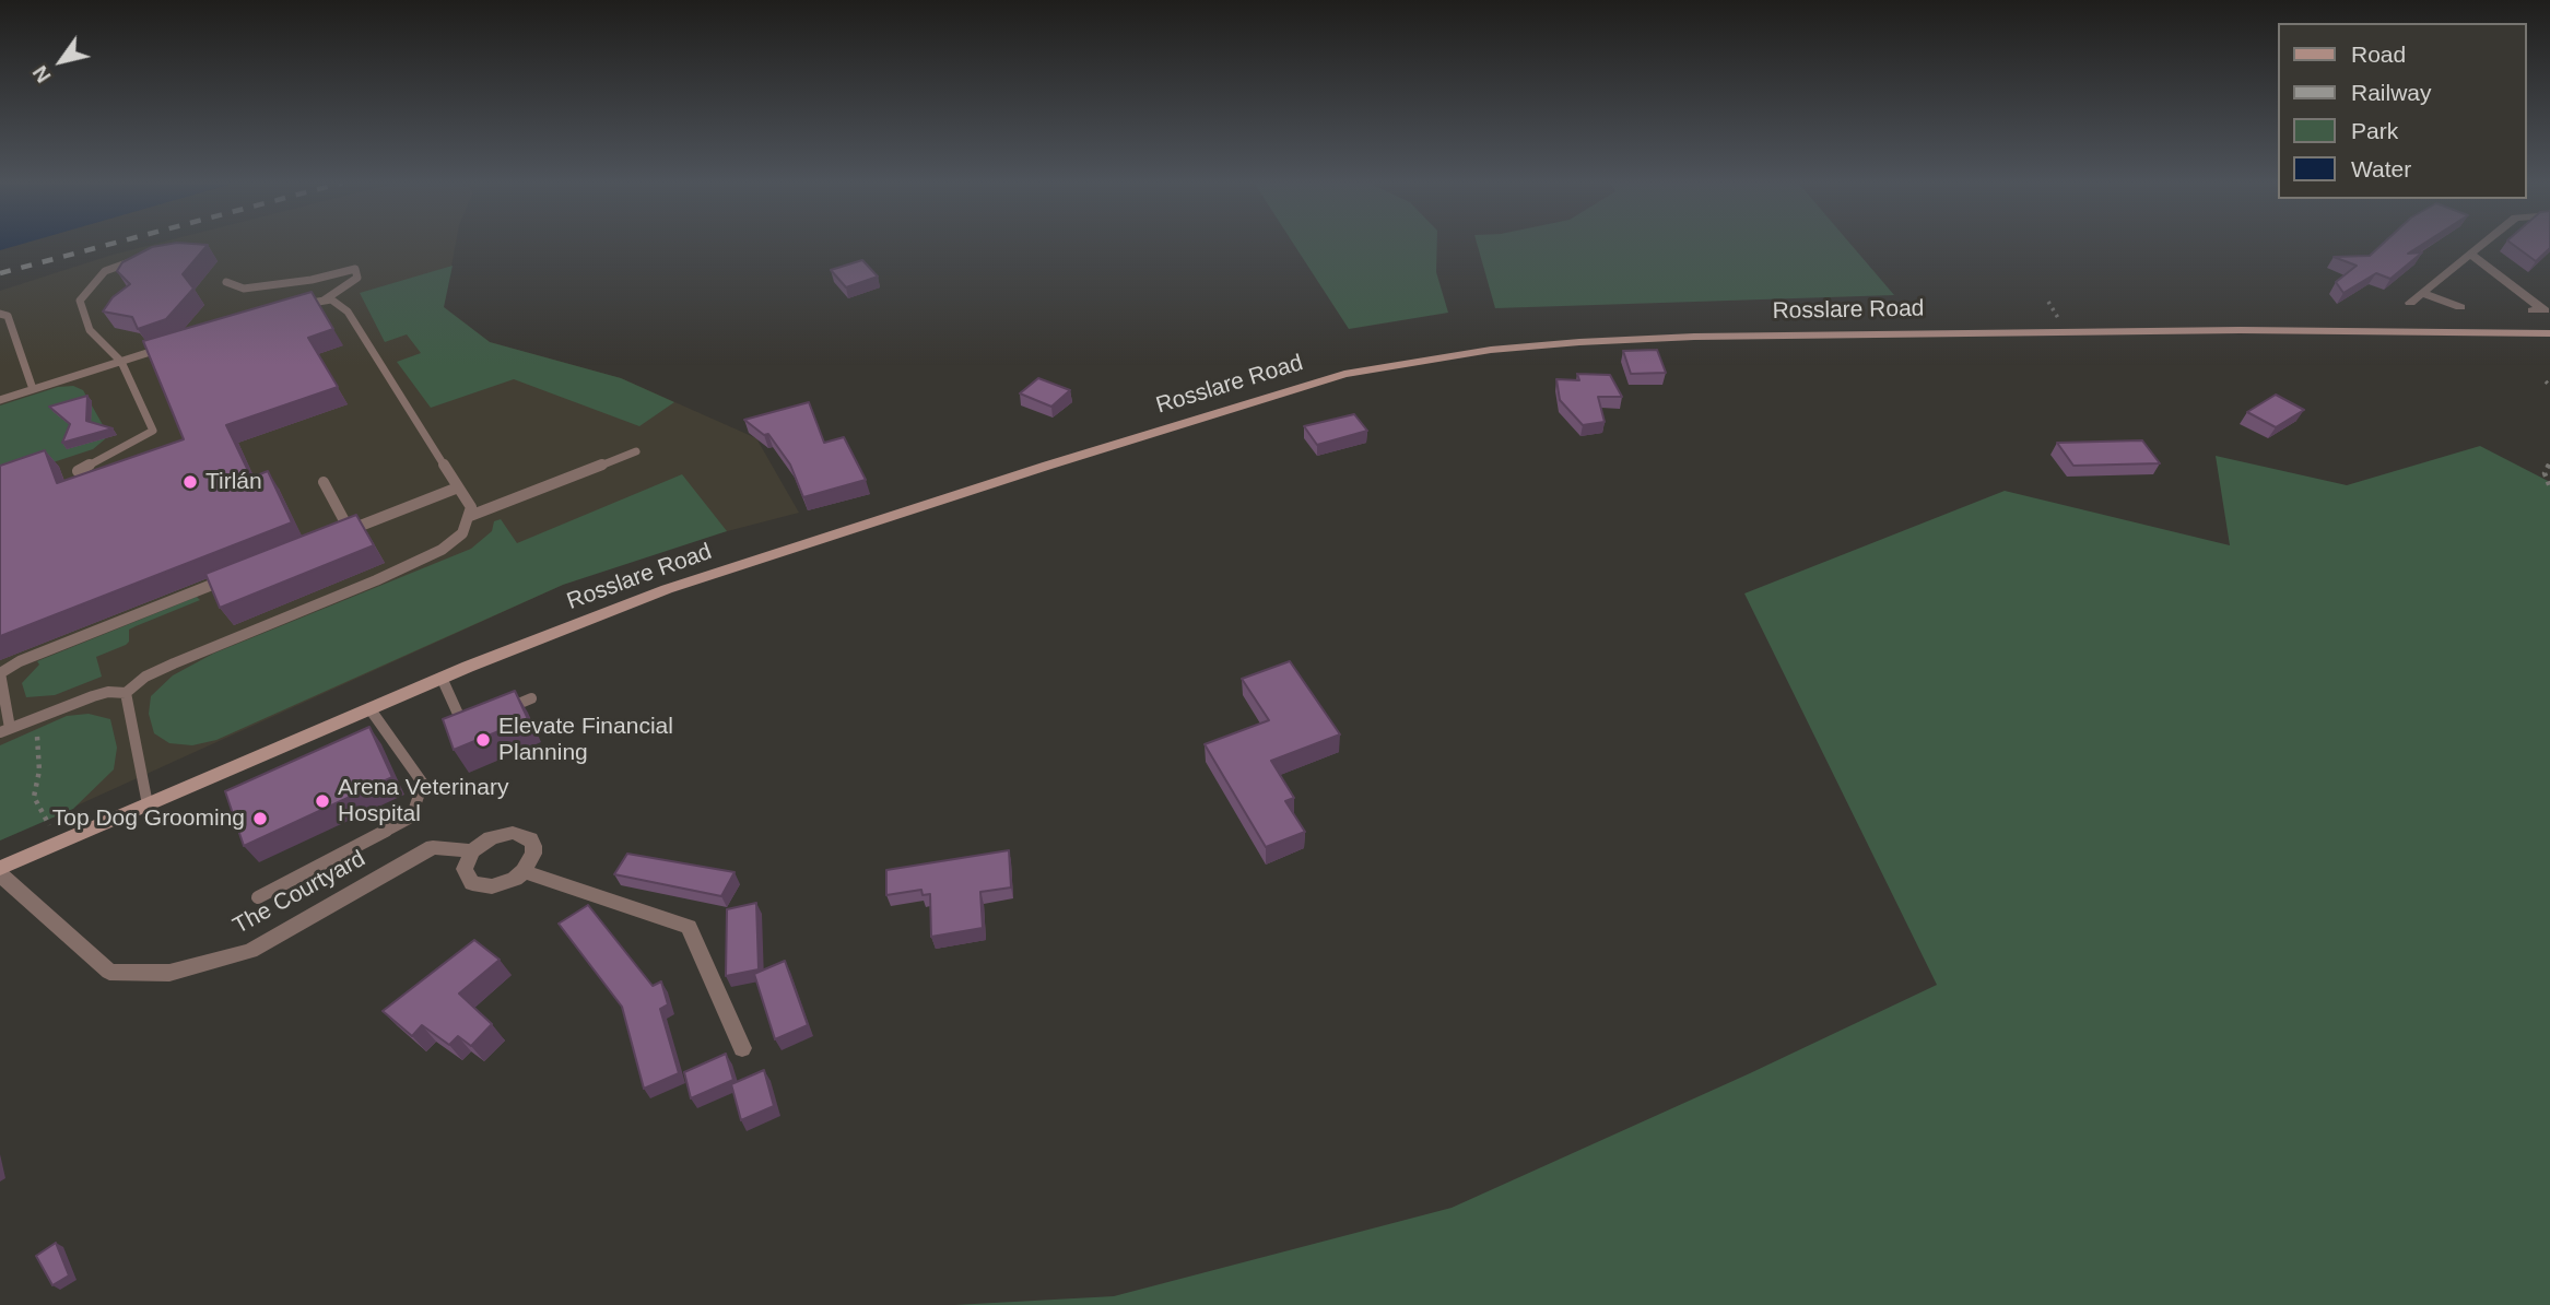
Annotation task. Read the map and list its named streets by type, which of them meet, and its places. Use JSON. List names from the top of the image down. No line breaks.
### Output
{"streets":{"main road":["Rosslare Road"],"street":["The Courtyard"]},"places":["Tirlán","Elevate Financial Planning","Arena Veterinary Hospital","Top Dog Grooming"],"legend":["Road","Railway","Park","Water"],"north":"bottom left"}
